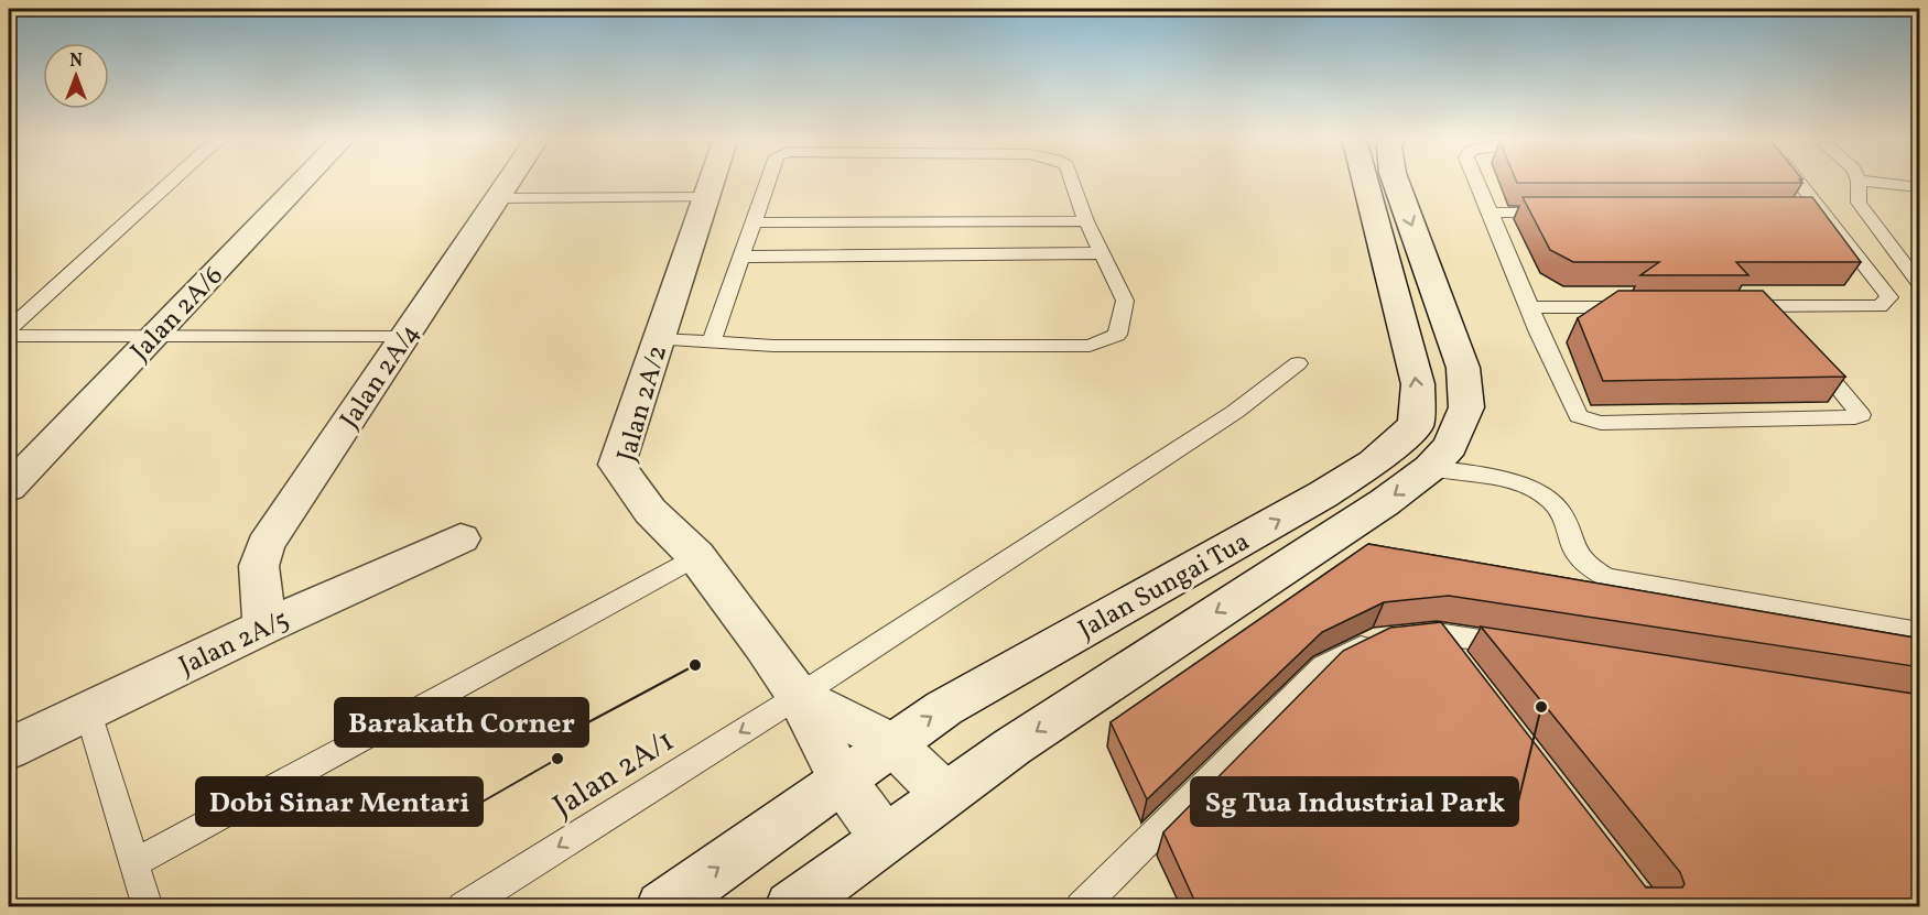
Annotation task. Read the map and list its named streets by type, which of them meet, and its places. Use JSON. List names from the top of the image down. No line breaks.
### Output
{"streets":{"street":["Jalan 2A/6","Jalan 2A/4","Jalan 2A/2","Jalan Sungai Tua","Jalan 2A/5"],"lane":["Jalan 2A/1"]},"crossings":[["Jalan 2A/4","Jalan 2A/5"],["Jalan 2A/2","Jalan Sungai Tua"],["Jalan 2A/2","Jalan 2A/1"]],"places":["Barakath Corner","Sg Tua Industrial Park","Dobi Sinar Mentari"],"north":"top"}
